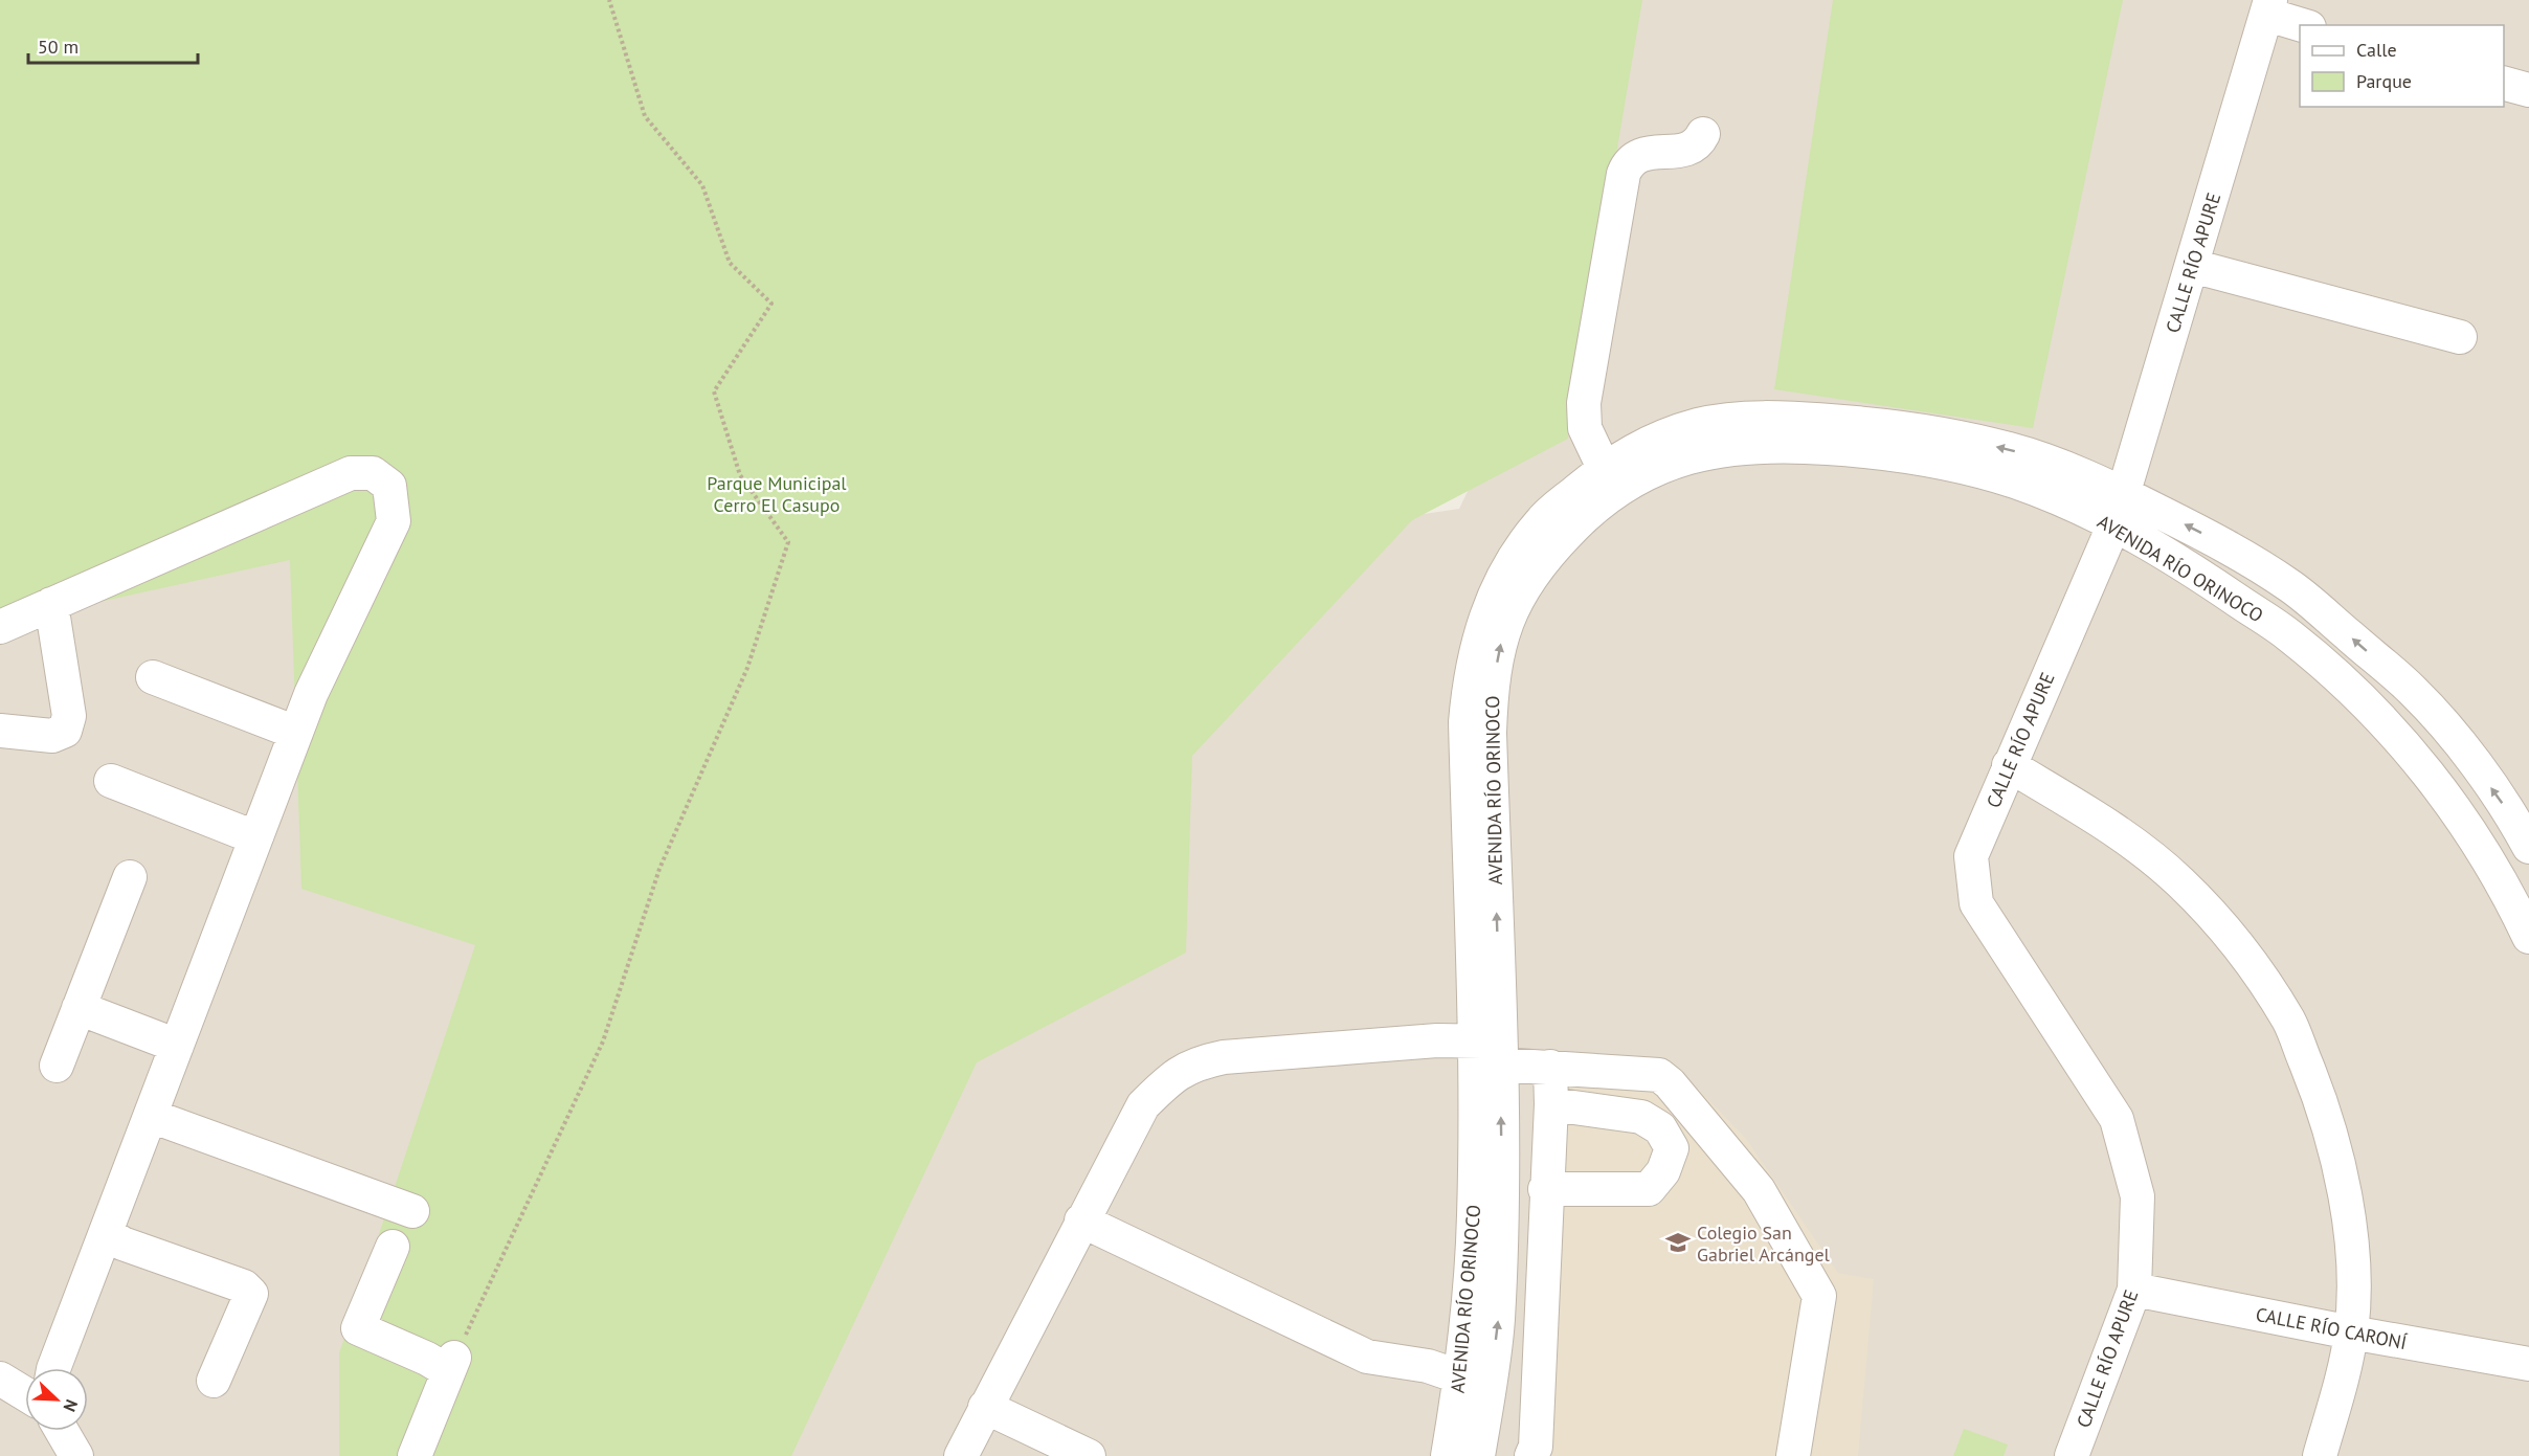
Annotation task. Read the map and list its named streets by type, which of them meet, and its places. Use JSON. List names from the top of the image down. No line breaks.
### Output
{"streets":{"street":["CALLE RÍO APURE","AVENIDA RÍO ORINOCO","CALLE RÍO CARONÍ"]},"crossings":[["CALLE RÍO APURE","AVENIDA RÍO ORINOCO"],["CALLE RÍO APURE","CALLE RÍO CARONÍ"]],"parks":["Parque Municipal Cerro El Casupo"],"places":{"school or university":["Colegio San Gabriel Arcángel"]},"legend":["Calle","Parque"],"scale_bar":"50 m","north":"bottom right"}
